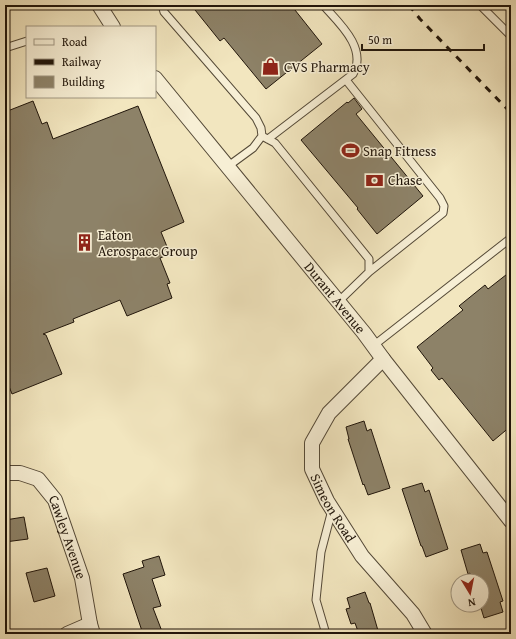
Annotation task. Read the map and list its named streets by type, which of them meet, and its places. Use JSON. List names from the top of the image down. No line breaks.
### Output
{"streets":{"street":["Durant Avenue","Simeon Road","Cawley Avenue"]},"crossings":[["Durant Avenue","Simeon Road"]],"places":{"shop":["CVS Pharmacy"],"sports":["Snap Fitness"],"bank":["Chase"],"building":["Eaton Aerospace Group"]},"legend":["Road","Railway","Building"],"scale_bar":"50 m","north":"bottom"}
